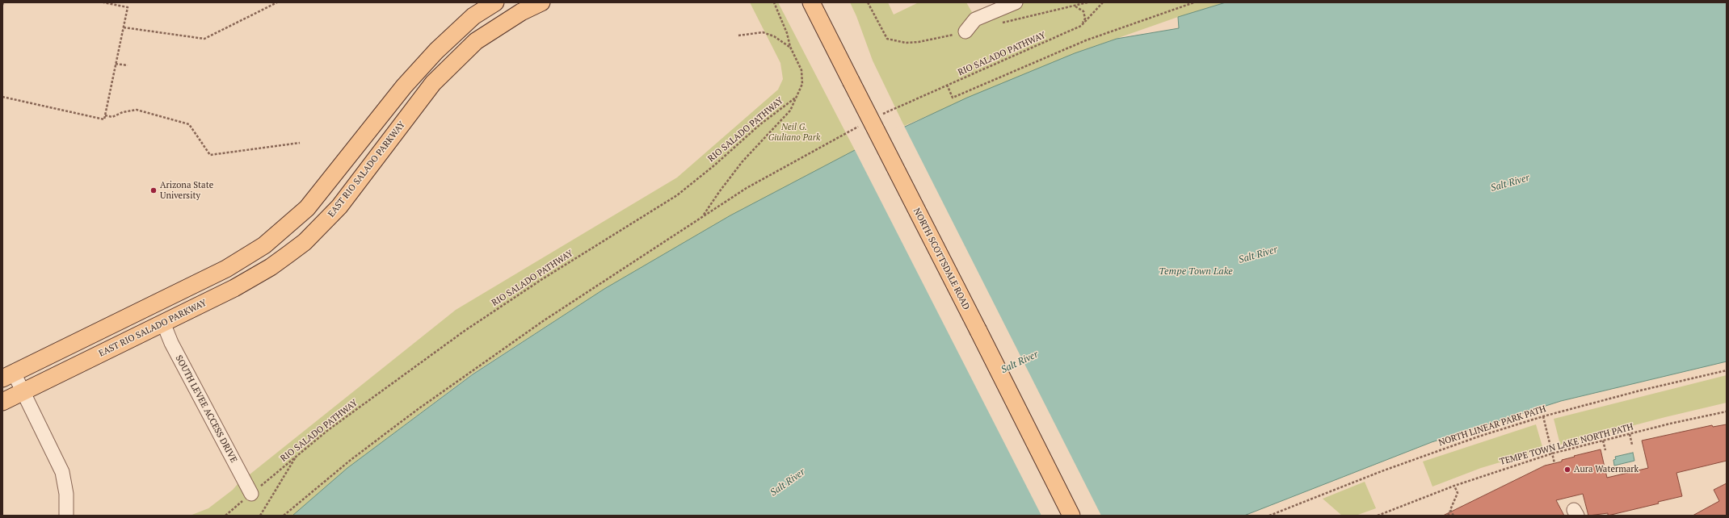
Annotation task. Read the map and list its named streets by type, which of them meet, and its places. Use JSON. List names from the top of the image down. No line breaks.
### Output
{"streets":{"main road":["EAST RIO SALADO PARKWAY","NORTH SCOTTSDALE ROAD"],"street":["SOUTH LEVEE ACCESS DRIVE"],"path":["RIO SALADO PATHWAY","NORTH LINEAR PARK PATH","TEMPE TOWN LAKE NORTH PATH"]},"crossings":[["RIO SALADO PATHWAY","SOUTH LEVEE ACCESS DRIVE"],["EAST RIO SALADO PARKWAY","SOUTH LEVEE ACCESS DRIVE"]],"water":["Salt River","Tempe Town Lake"],"parks":["Neil G. Giuliano Park"],"places":["Arizona State University","Aura Watermark"]}
